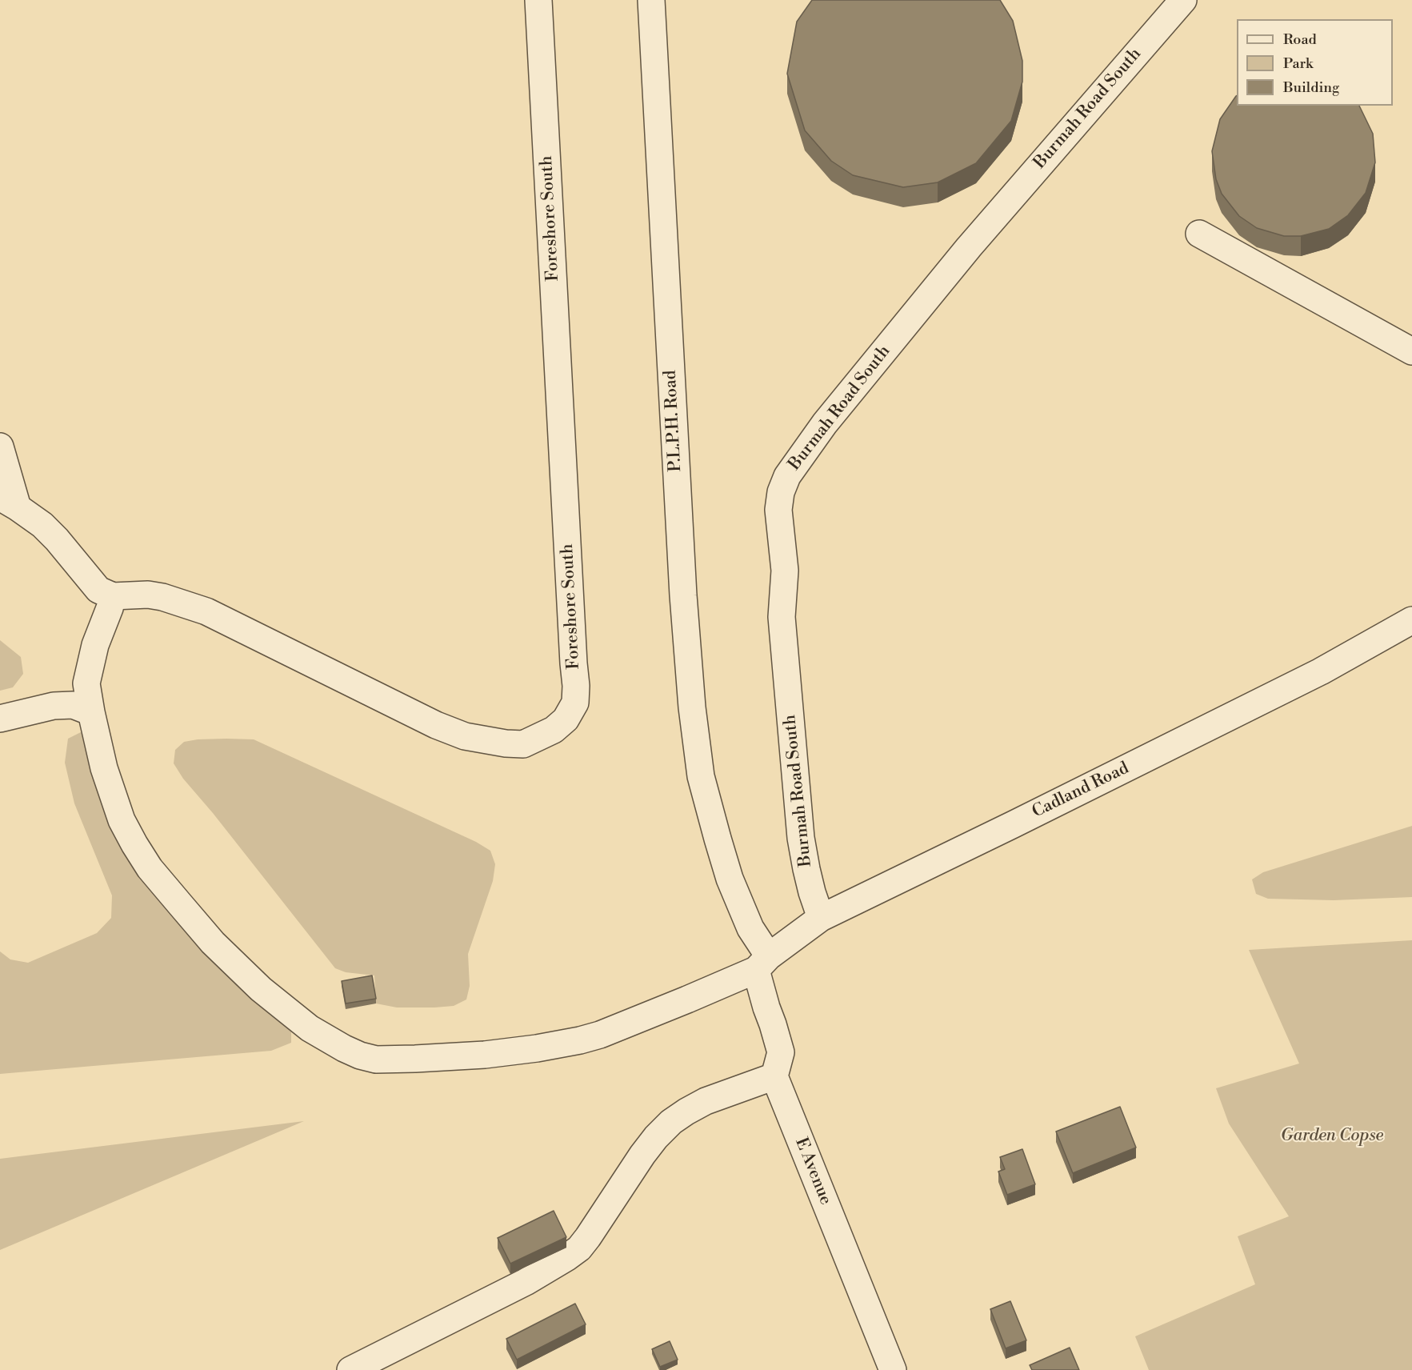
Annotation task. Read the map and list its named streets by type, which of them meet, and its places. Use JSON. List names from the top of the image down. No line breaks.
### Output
{"streets":{"lane":["Burmah Road South","Foreshore South","P.L.P.H. Road","Cadland Road","E Avenue"]},"crossings":[["Burmah Road South","Cadland Road"],["Foreshore South","Cadland Road"],["P.L.P.H. Road","Cadland Road"]],"parks":["Garden Copse"],"legend":["Road","Park","Building"]}
